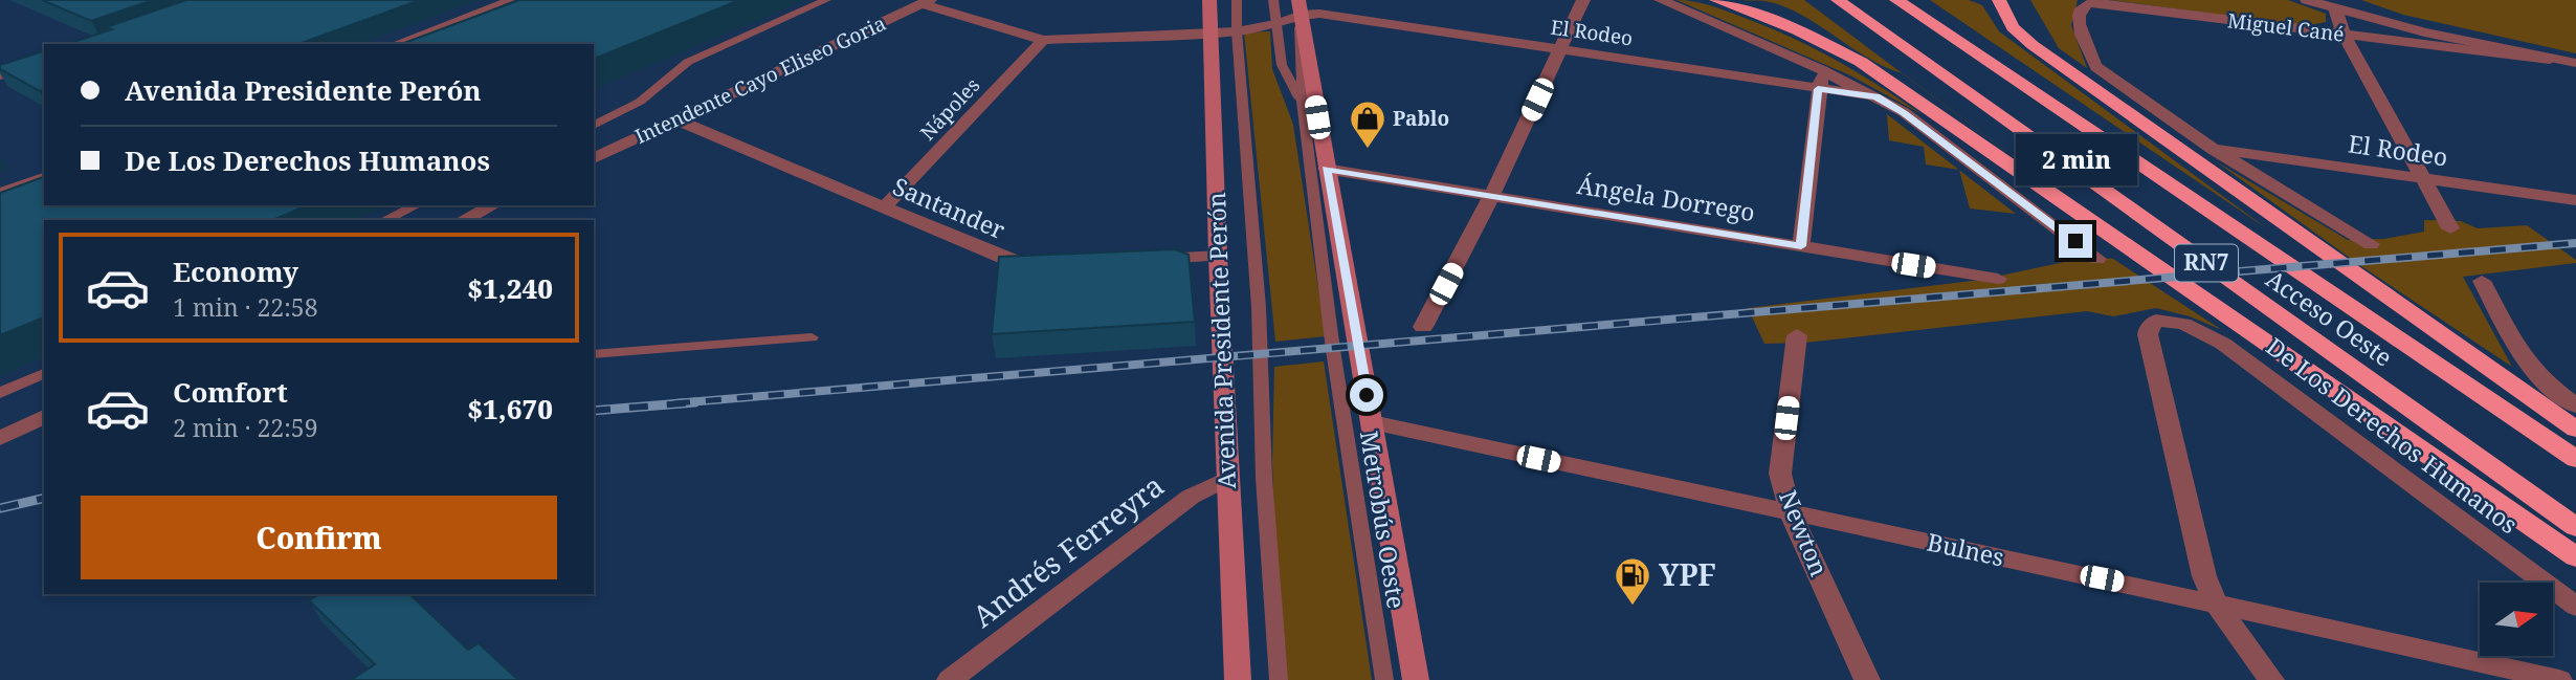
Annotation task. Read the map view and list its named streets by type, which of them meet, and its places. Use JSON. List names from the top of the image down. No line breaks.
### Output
{"streets":{"highway":["RN7","Acceso Oeste"],"main road":["Avenida Presidente Perón"],"street":["Miguel Cané","El Rodeo","Intendente Cayo Eliseo Goria","Nápoles","Ángela Dorrego","Santander","De Los Derechos Humanos","Newton","Bulnes","Andrés Ferreyra"],"lane":["Metrobús Oeste"]},"crossings":[["Miguel Cané","El Rodeo"],["El Rodeo","Metrobús Oeste"],["Intendente Cayo Eliseo Goria","Santander"],["Nápoles","Santander"],["Avenida Presidente Perón","Andrés Ferreyra"],["De Los Derechos Humanos","Bulnes"],["Newton","Bulnes"]],"places":{"shop":["Pablo"],"fuel station":["YPF"]},"north":"right","page":{"banner":["Avenida Presidente Perón","De Los Derechos Humanos"],"bubble":"2 min","list":[{"name":"Economy","note":"1 min · 22:58","value":"$1,240"},{"name":"Comfort","note":"2 min · 22:59","value":"$1,670"}],"buttons":"Confirm"}}
